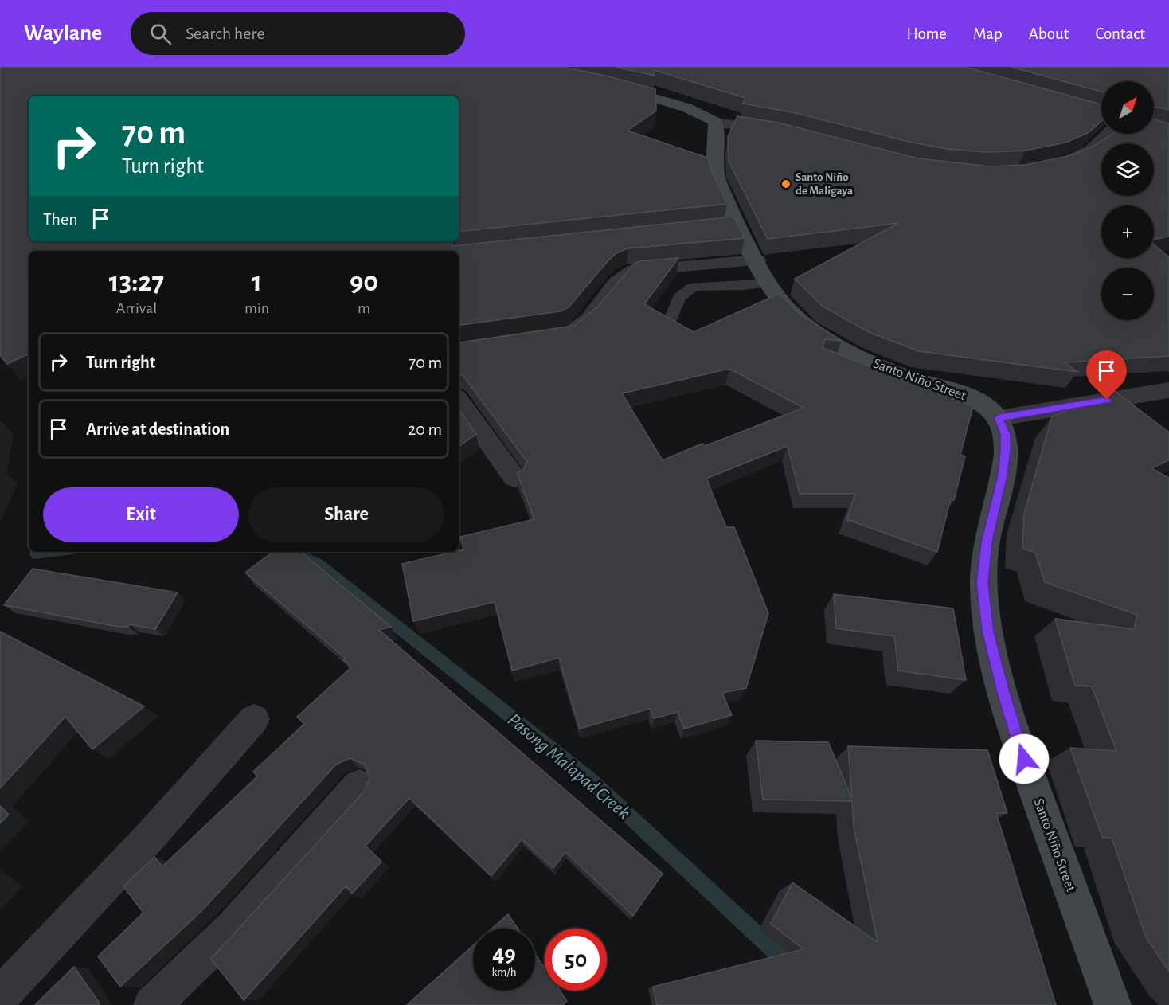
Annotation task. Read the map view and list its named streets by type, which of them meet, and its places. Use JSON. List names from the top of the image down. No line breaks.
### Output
{"streets":{"main road":["Santo Niño Street"]},"water":["Pasong Malapad Creek"],"places":["Santo Niño de Maligaya"],"north":"top right","page":{"header":"Waylane","search":"Search here","nav":["Home","Map","About","Contact"],"map_buttons":["+","−"],"turn":["70 m","Turn right"],"then":"Then","eta":["13:27","Arrival","1","min","90","m"],"list":[{"name":"Turn right","value":"70 m"},{"name":"Arrive at destination","value":"20 m"}],"buttons":["Exit","Share"],"speed":"49 km/h","limit":"50"}}
